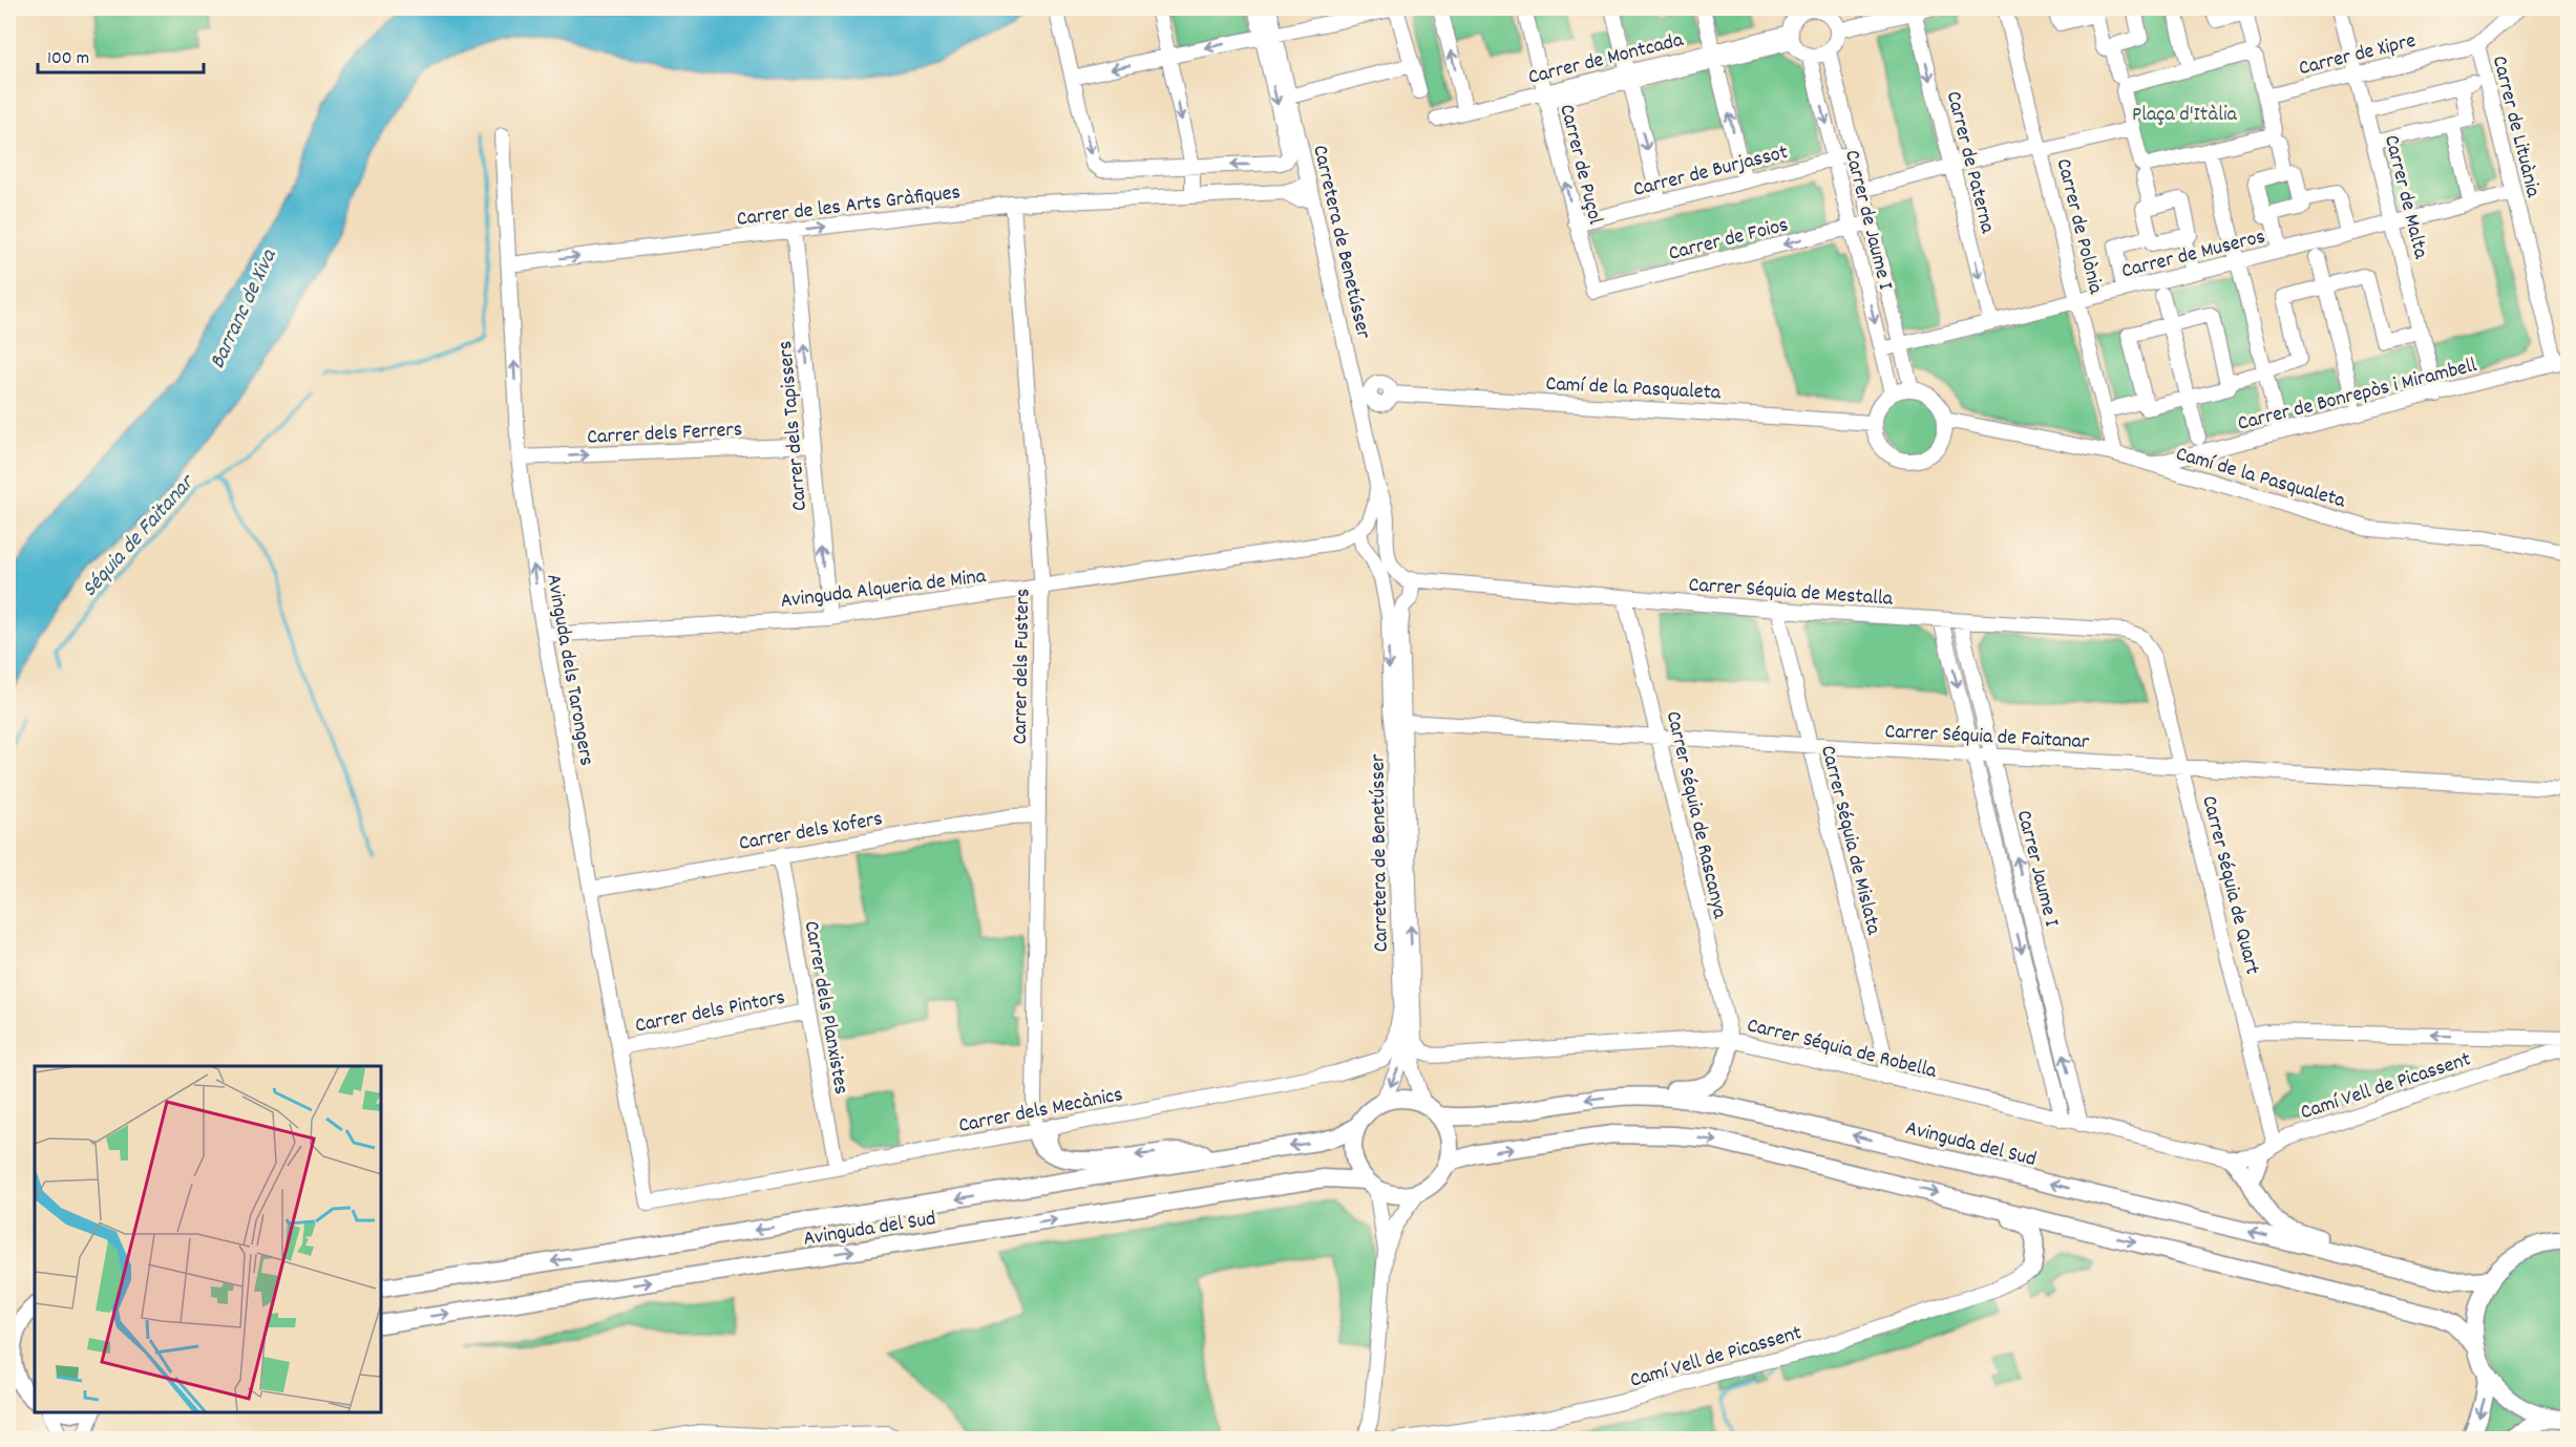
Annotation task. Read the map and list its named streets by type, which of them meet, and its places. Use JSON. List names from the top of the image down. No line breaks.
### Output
{"streets":{"main road":["Avinguda del Sud"],"street":["Carrer de Xipre","Carrer de Montcada","Carrer de Lituània","Carrer de Paterna","Carrer de Puçol","Carrer de Burjassot","Carrer de Malta","Carrer de les Arts Gràfiques","Carrer de Jaume I","Carrer de Polònia","Carrer de Foios","Carretera de Benetússer","Carrer de Museros","Camí de la Pasqualeta","Carrer de Bonrepòs i Mirambell","Carrer dels Tapissers","Carrer dels Ferrers","Avinguda Alqueria de Mina","Carrer Séquia de Mestalla","Carrer dels Fusters","Avinguda dels Tarongers","Carrer Séquia de Faitanar","Carrer Séquia de Rascanya","Carrer dels Xofers","Carrer Séquia de Mislata","Carrer Jaume I","Carrer Séquia de Quart","Carrer dels Planxistes","Carrer dels Pintors","Carrer Séquia de Robella","Camí Vell de Picassent","Carrer dels Mecànics"]},"crossings":[["Carrer de Xipre","Carrer de Lituània"],["Carrer de Xipre","Carrer de Malta"],["Carrer de Montcada","Carrer de Puçol"],["Carrer de Montcada","Carrer de Jaume I"],["Carrer de Lituània","Carrer de Museros"],["Carrer de Lituània","Carrer de Bonrepòs i Mirambell"],["Carrer de Paterna","Carrer de Museros"],["Carrer de Puçol","Carrer de Burjassot"],["Carrer de Puçol","Carrer de Foios"],["Carrer de Burjassot","Carrer de Jaume I"],["Carrer de Malta","Carrer de Museros"],["Carrer de Malta","Carrer de Bonrepòs i Mirambell"],["Carrer de les Arts Gràfiques","Carretera de Benetússer"],["Carrer de les Arts Gràfiques","Carrer dels Tapissers"],["Carrer de les Arts Gràfiques","Carrer dels Fusters"],["Carrer de les Arts Gràfiques","Avinguda dels Tarongers"],["Carrer de Jaume I","Carrer de Foios"],["Carrer de Jaume I","Carrer de Museros"],["Carrer de Jaume I","Camí de la Pasqualeta"],["Carrer de Polònia","Carrer de Museros"],["Carrer de Polònia","Camí de la Pasqualeta"],["Carretera de Benetússer","Camí de la Pasqualeta"],["Carretera de Benetússer","Avinguda Alqueria de Mina"],["Carretera de Benetússer","Carrer Séquia de Mestalla"],["Carretera de Benetússer","Carrer Séquia de Faitanar"],["Carretera de Benetússer","Carrer Séquia de Robella"],["Carretera de Benetússer","Carrer dels Mecànics"],["Carretera de Benetússer","Avinguda del Sud"],["Camí de la Pasqualeta","Carrer de Bonrepòs i Mirambell"],["Carrer dels Tapissers","Carrer dels Ferrers"],["Carrer dels Tapissers","Avinguda Alqueria de Mina"],["Carrer dels Ferrers","Avinguda dels Tarongers"],["Avinguda Alqueria de Mina","Carrer dels Fusters"],["Avinguda Alqueria de Mina","Avinguda dels Tarongers"],["Carrer Séquia de Mestalla","Carrer Séquia de Rascanya"],["Carrer Séquia de Mestalla","Carrer Séquia de Mislata"],["Carrer Séquia de Mestalla","Carrer Jaume I"],["Carrer Séquia de Mestalla","Carrer Séquia de Quart"],["Carrer dels Fusters","Carrer dels Xofers"],["Carrer dels Fusters","Carrer dels Mecànics"],["Avinguda dels Tarongers","Carrer dels Xofers"],["Avinguda dels Tarongers","Carrer dels Pintors"],["Avinguda dels Tarongers","Carrer dels Mecànics"],["Carrer Séquia de Faitanar","Carrer Séquia de Rascanya"],["Carrer Séquia de Faitanar","Carrer Séquia de Mislata"],["Carrer Séquia de Faitanar","Carrer Jaume I"],["Carrer Séquia de Faitanar","Carrer Séquia de Quart"],["Carrer Séquia de Rascanya","Carrer Séquia de Robella"],["Carrer dels Xofers","Carrer dels Planxistes"],["Carrer Séquia de Mislata","Carrer Séquia de Robella"],["Carrer Jaume I","Carrer Séquia de Robella"],["Carrer Séquia de Quart","Carrer Séquia de Robella"],["Carrer Séquia de Quart","Camí Vell de Picassent"],["Carrer dels Planxistes","Carrer dels Pintors"],["Carrer dels Planxistes","Carrer dels Mecànics"],["Carrer Séquia de Robella","Camí Vell de Picassent"]],"one_way":["Carrer de Paterna","Carrer de les Arts Gràfiques","Carrer de Foios","Carrer dels Tapissers","Carrer dels Ferrers"],"water":["Barranc de Xiva","Séquia de Faitanar"],"parks":["Plaça d'Itàlia"],"scale_bar":"100 m"}
